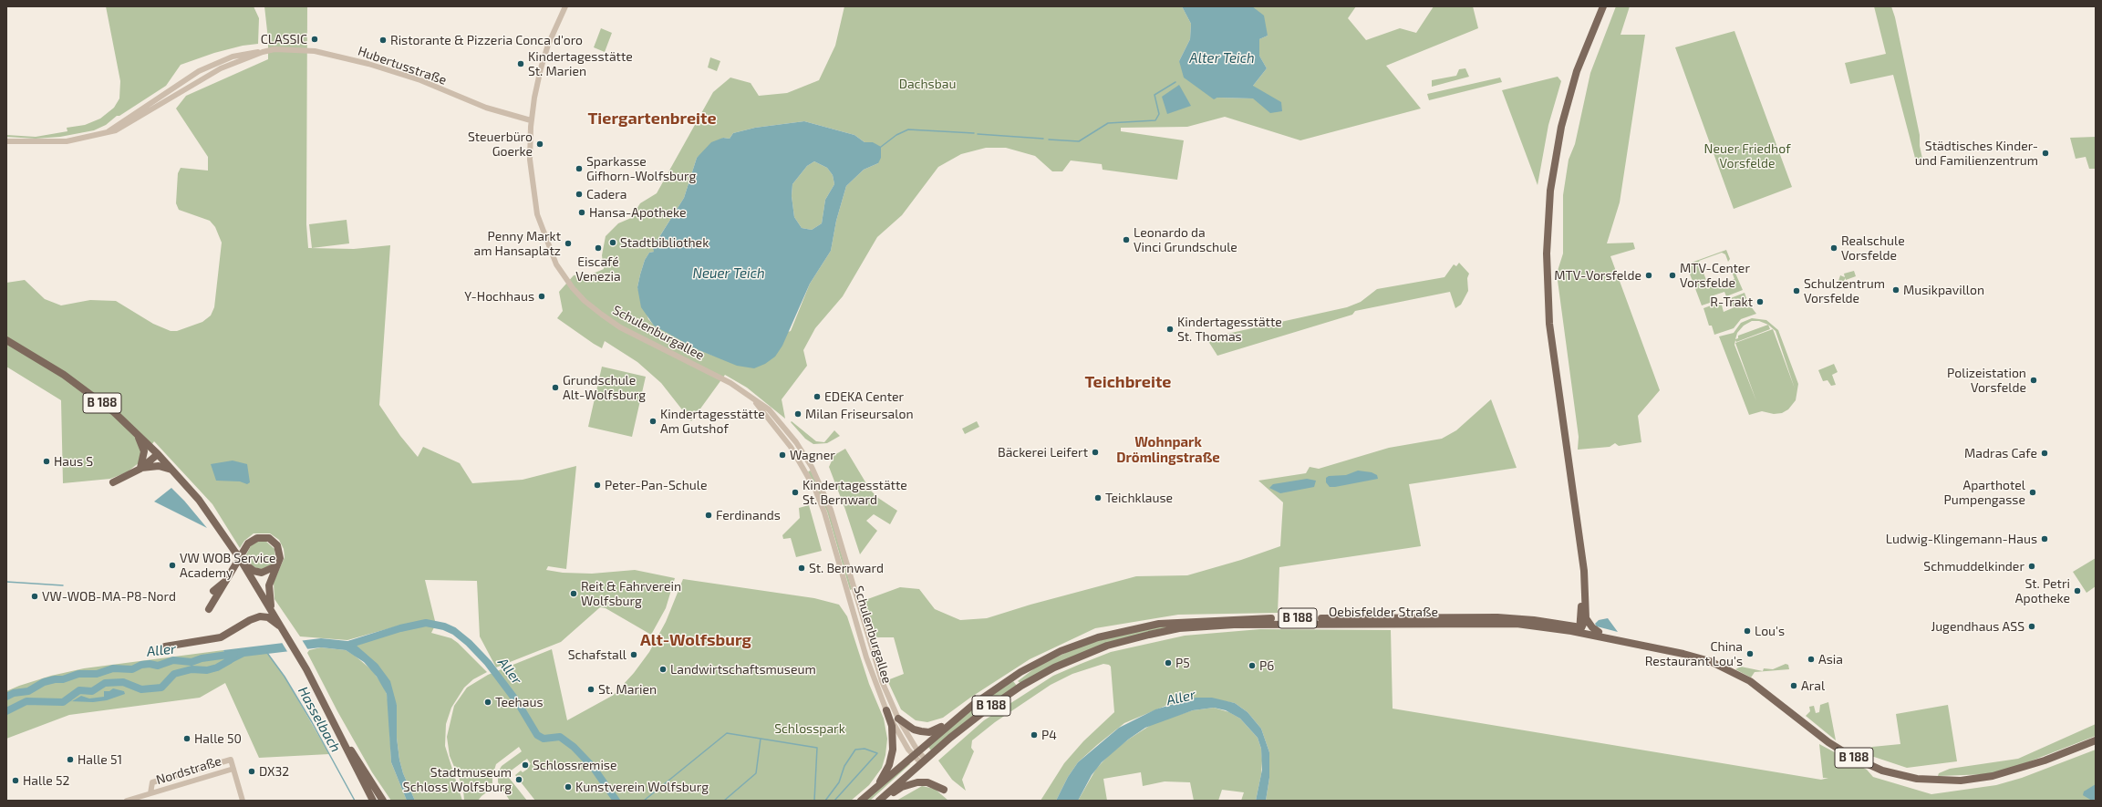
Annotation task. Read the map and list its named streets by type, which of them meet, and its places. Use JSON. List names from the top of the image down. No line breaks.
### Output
{"streets":{"main road":["B 188","Oebisfelder Straße"],"street":["Hubertusstraße","Schulenburgallee","Nordstraße"]},"crossings":[["Hubertusstraße","Schulenburgallee"],["Schulenburgallee","B 188"],["Schulenburgallee","Oebisfelder Straße"],["B 188","Oebisfelder Straße"]],"districts":["Tiergartenbreite","Teichbreite","Wohnpark Drömlingstraße","Alt-Wolfsburg"],"water":["Alter Teich","Neuer Teich","Aller","Hasselbach"],"parks":["Dachsbau","Neuer Friedhof Vorsfelde","Schlosspark"],"places":["CLASSIC","Ristorante & Pizzeria Conca d'oro","Kindertagesstätte St. Marien","Steuerbüro Goerke","Städtisches Kinder- und Familienzentrum","Sparkasse Gifhorn-Wolfsburg","Cadera","Hansa-Apotheke","Leonardo da Vinci Grundschule","Stadtbibliothek","Penny Markt am Hansaplatz","Eiscafé Venezia","Realschule Vorsfelde","MTV-Vorsfelde","MTV-Center Vorsfelde","Musikpavillon","Schulzentrum Vorsfelde","Y-Hochhaus","R-Trakt","Kindertagesstätte St. Thomas","Polizeistation Vorsfelde","Grundschule Alt-Wolfsburg","EDEKA Center","Milan Friseursalon","Kindertagesstätte Am Gutshof","Bäckerei Leifert","Madras Cafe","Wagner","Haus S","Peter-Pan-Schule","Kindertagesstätte St. Bernward","Aparthotel Pumpengasse","Teichklause","Ferdinands","Ludwig-Klingemann-Haus","VW WOB Service Academy","Schmuddelkinder","St. Bernward","St. Petri Apotheke","Reit & Fahrverein Wolfsburg","VW-WOB-MA-P8-Nord","Jugendhaus ASS","Lou's","China Restaurant Lou's","Schafstall","Asia","P5","P6","Landwirtschaftsmuseum","Aral","St. Marien","Teehaus","P4","Halle 50","Halle 51","Schlossremise","DX32","Stadtmuseum Schloss Wolfsburg","Halle 52","Kunstverein Wolfsburg"]}
